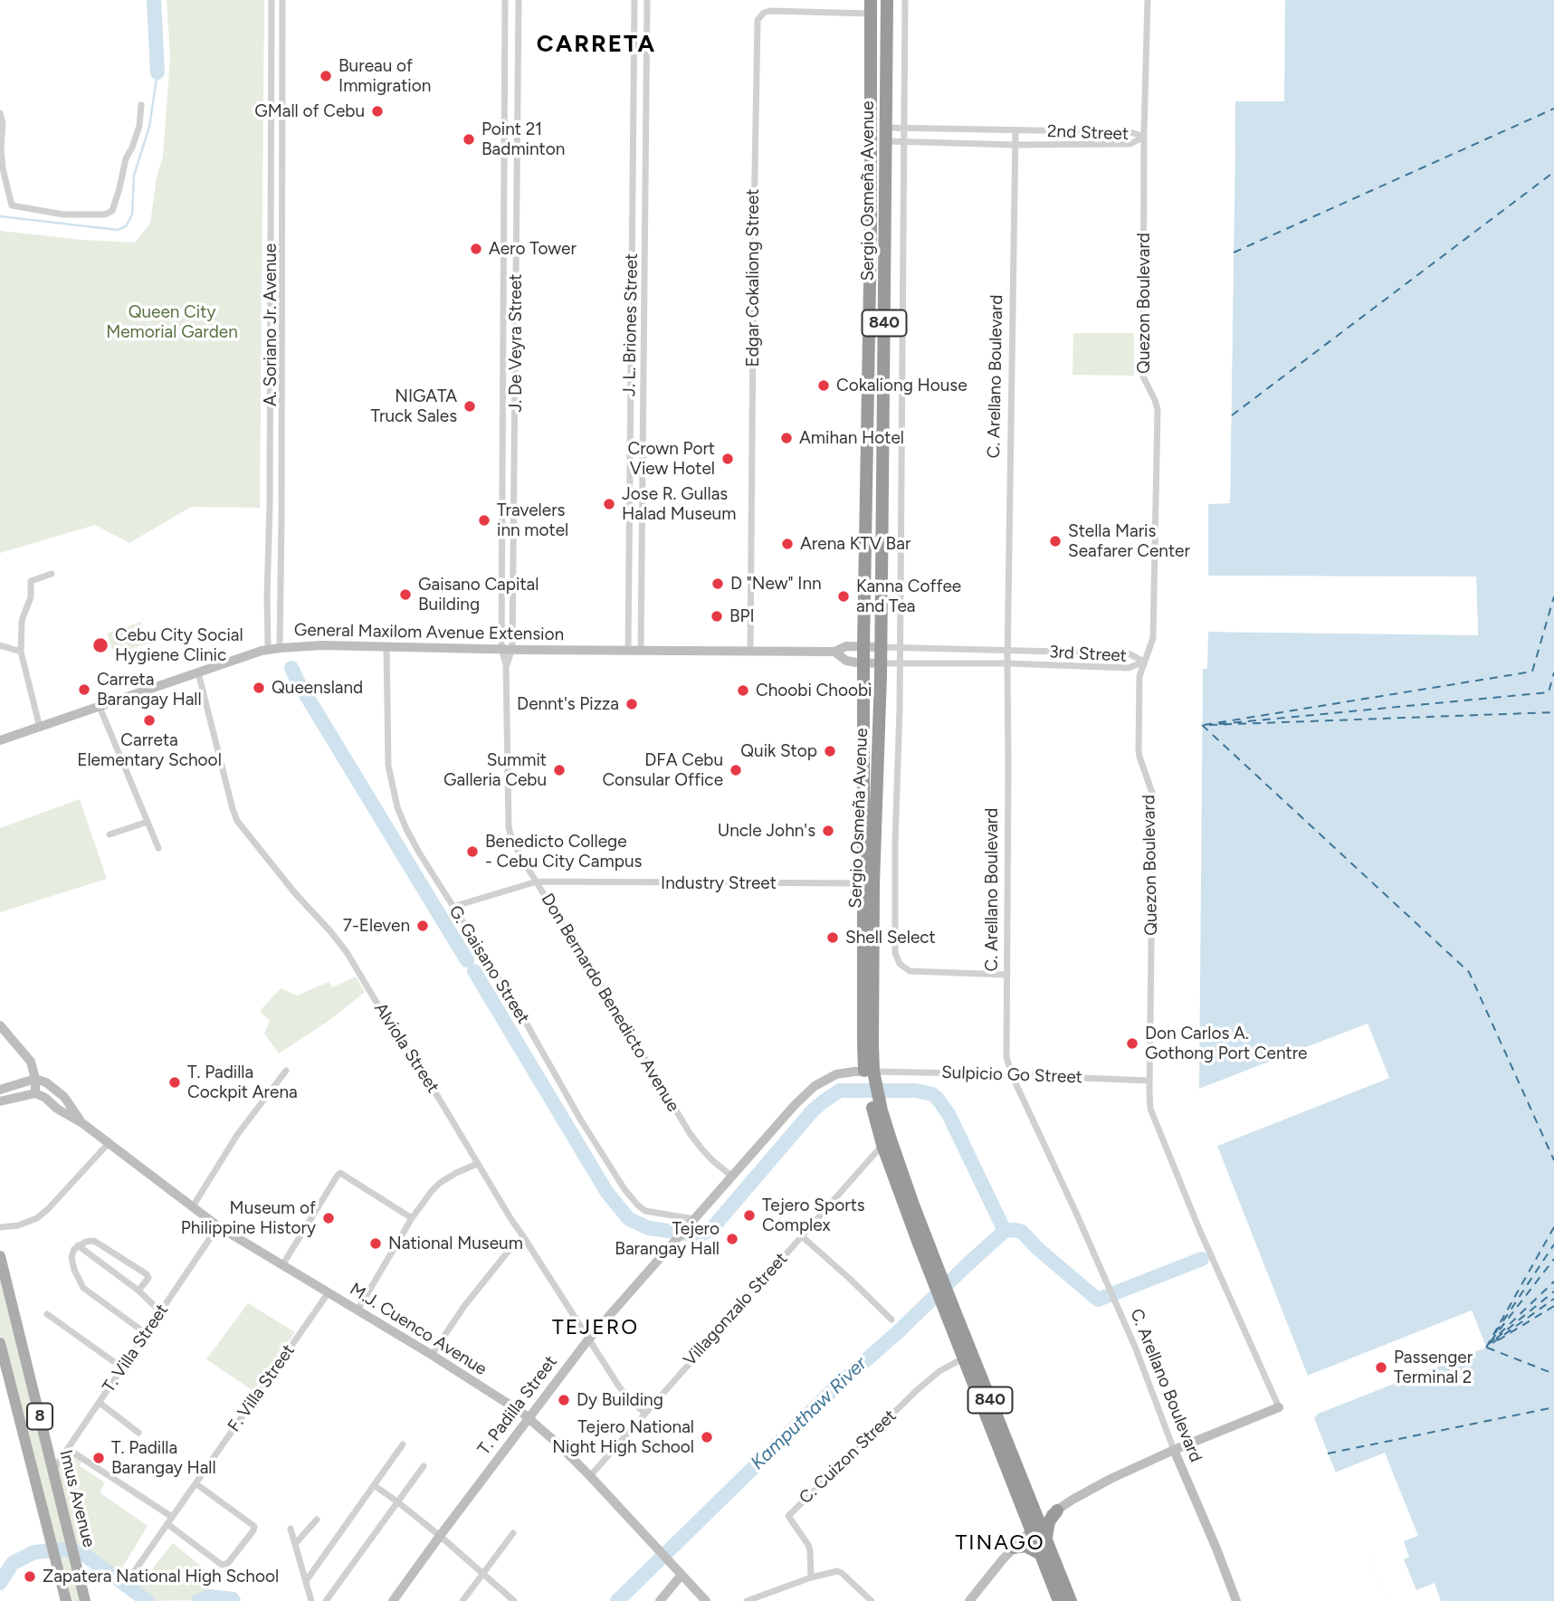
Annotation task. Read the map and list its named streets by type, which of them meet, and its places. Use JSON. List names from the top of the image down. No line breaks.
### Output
{"streets":{"highway":["Sergio Osmeña Avenue","840"],"main road":["C. Arellano Boulevard","General Maxilom Avenue Extension","M.J. Cuenco Avenue","T. Padilla Street","8","Imus Avenue"],"street":["2nd Street","Edgar Cokaliong Street","Quezon Boulevard","A. Soriano Jr. Avenue","J. L. Briones Street","J. De Veyra Street","3rd Street","Industry Street","G. Gaisano Street","Don Bernardo Benedicto Avenue","Alviola Street","Sulpicio Go Street","Villagonzalo Street","T. Villa Street","F. Villa Street","C. Cuizon Street"]},"crossings":[["2nd Street","Sergio Osmeña Avenue"],["2nd Street","Quezon Boulevard"],["2nd Street","C. Arellano Boulevard"],["Sergio Osmeña Avenue","Edgar Cokaliong Street"],["Sergio Osmeña Avenue","General Maxilom Avenue Extension"],["Sergio Osmeña Avenue","3rd Street"],["Sergio Osmeña Avenue","Industry Street"],["Sergio Osmeña Avenue","Sulpicio Go Street"],["Sergio Osmeña Avenue","Villagonzalo Street"],["Sergio Osmeña Avenue","T. Padilla Street"],["Sergio Osmeña Avenue","C. Cuizon Street"],["Edgar Cokaliong Street","General Maxilom Avenue Extension"],["Quezon Boulevard","3rd Street"],["Quezon Boulevard","Sulpicio Go Street"],["A. Soriano Jr. Avenue","General Maxilom Avenue Extension"],["J. L. Briones Street","General Maxilom Avenue Extension"],["J. De Veyra Street","General Maxilom Avenue Extension"],["J. De Veyra Street","Don Bernardo Benedicto Avenue"],["C. Arellano Boulevard","3rd Street"],["C. Arellano Boulevard","Sulpicio Go Street"],["General Maxilom Avenue Extension","3rd Street"],["General Maxilom Avenue Extension","G. Gaisano Street"],["General Maxilom Avenue Extension","Don Bernardo Benedicto Avenue"],["General Maxilom Avenue Extension","Alviola Street"],["Industry Street","G. Gaisano Street"],["Industry Street","Don Bernardo Benedicto Avenue"],["G. Gaisano Street","T. Padilla Street"],["Don Bernardo Benedicto Avenue","T. Padilla Street"],["Alviola Street","Villagonzalo Street"],["Alviola Street","T. Padilla Street"],["Sulpicio Go Street","T. Padilla Street"],["Villagonzalo Street","M.J. Cuenco Avenue"],["M.J. Cuenco Avenue","T. Villa Street"],["M.J. Cuenco Avenue","F. Villa Street"],["M.J. Cuenco Avenue","T. Padilla Street"],["T. Villa Street","Imus Avenue"]],"districts":["CARRETA","TEJERO","TINAGO"],"water":["Kamputhaw River"],"parks":["Queen City Memorial Garden"],"places":["Bureau of Immigration","GMall of Cebu","Point 21 Badminton","Aero Tower","Cokaliong House","NIGATA Truck Sales","Amihan Hotel","Crown Port View Hotel","Jose R. Gullas Halad Museum","Travelers inn motel","Stella Maris Seafarer Center","Arena KTV Bar","D \"New\" Inn","Gaisano Capital Building","Kanna Coffee and Tea","BPI","Cebu City Social Hygiene Clinic","Queensland","Carreta Barangay Hall","Choobi Choobi","Dennt's Pizza","Carreta Elementary School","Quik Stop","Summit Galleria Cebu","DFA Cebu Consular Office","Uncle John's","Benedicto College - Cebu City Campus","7-Eleven","Shell Select","Don Carlos A. Gothong Port Centre","T. Padilla Cockpit Arena","Tejero Sports Complex","Museum of Philippine History","Tejero Barangay Hall","National Museum","Passenger Terminal 2","Dy Building","Tejero National Night High School","T. Padilla Barangay Hall","Zapatera National High School"]}
